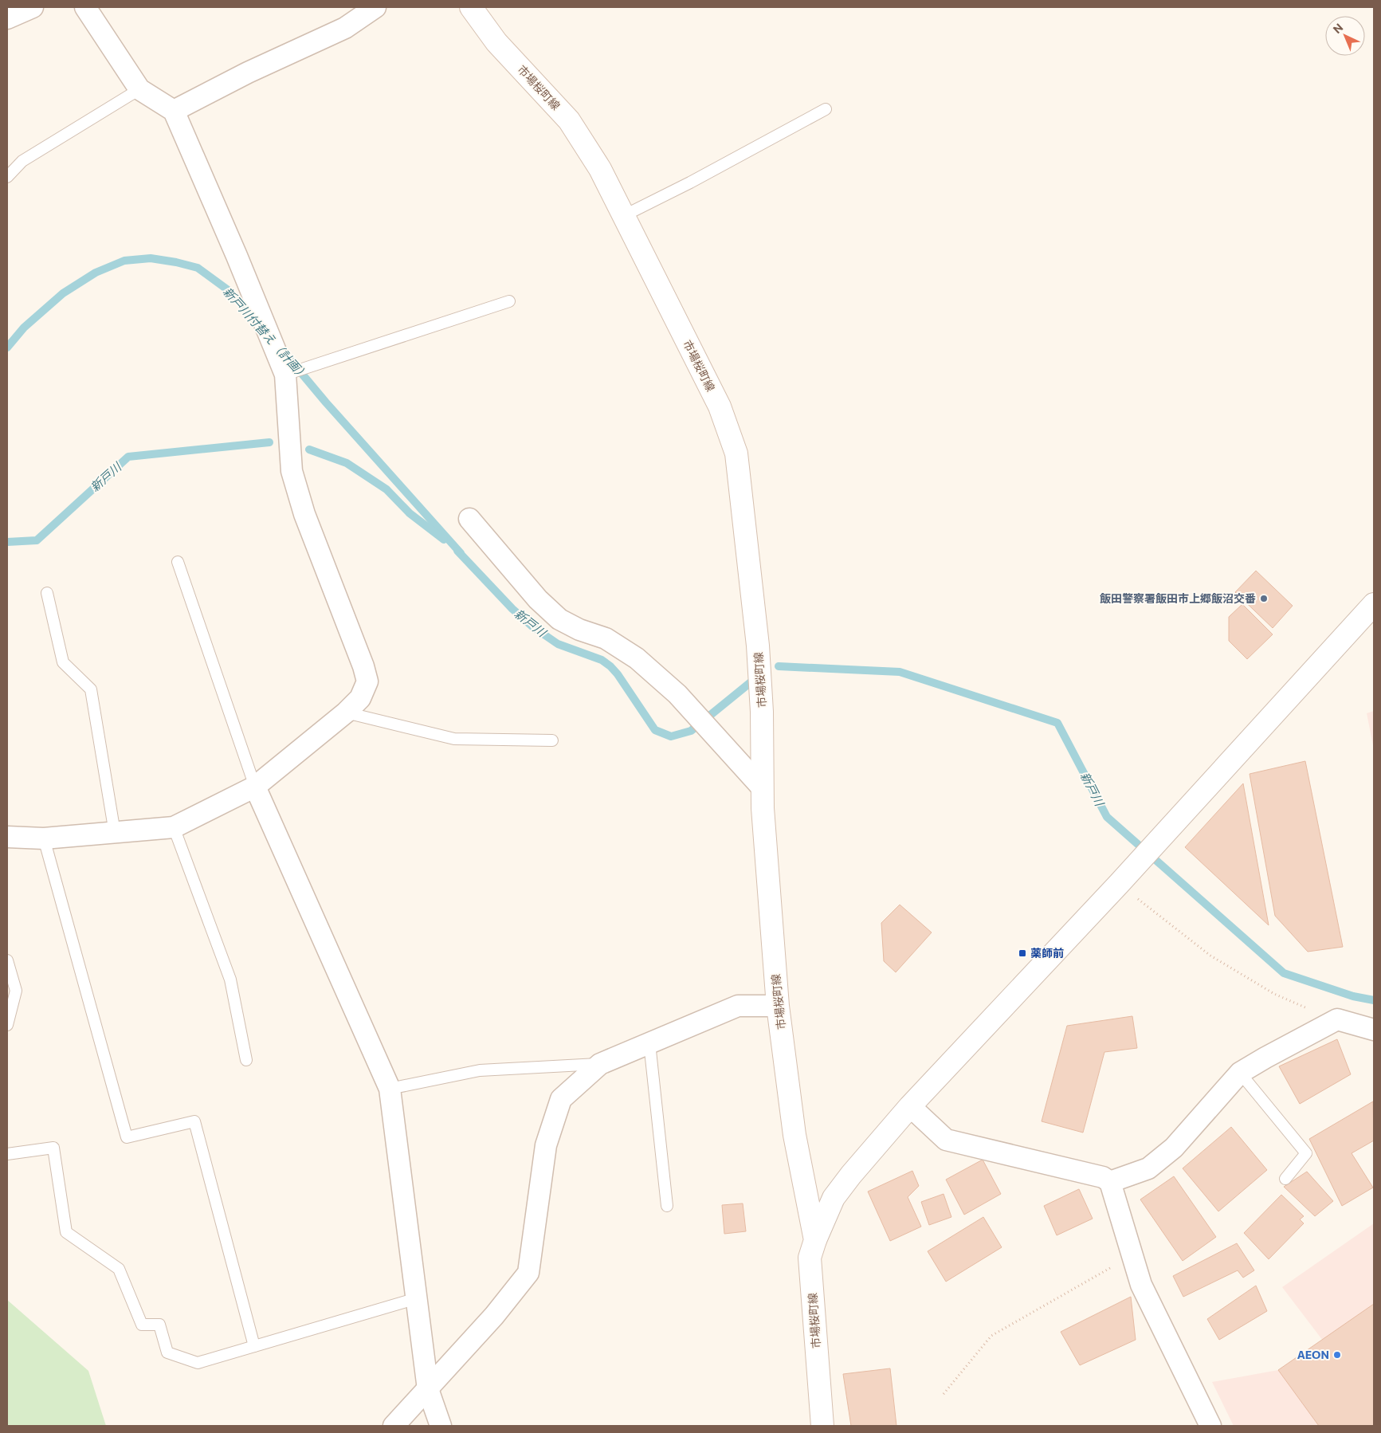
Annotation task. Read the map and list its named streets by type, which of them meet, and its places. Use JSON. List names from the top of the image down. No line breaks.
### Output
{"streets":{"main road":["市場桜町線"]},"water":["新戸川付替え（計画）","新戸川"],"places":{"other":["飯田警察署飯田市上郷飯沼交番","AEON"],"transit":["薬師前"]},"north":"top left"}
